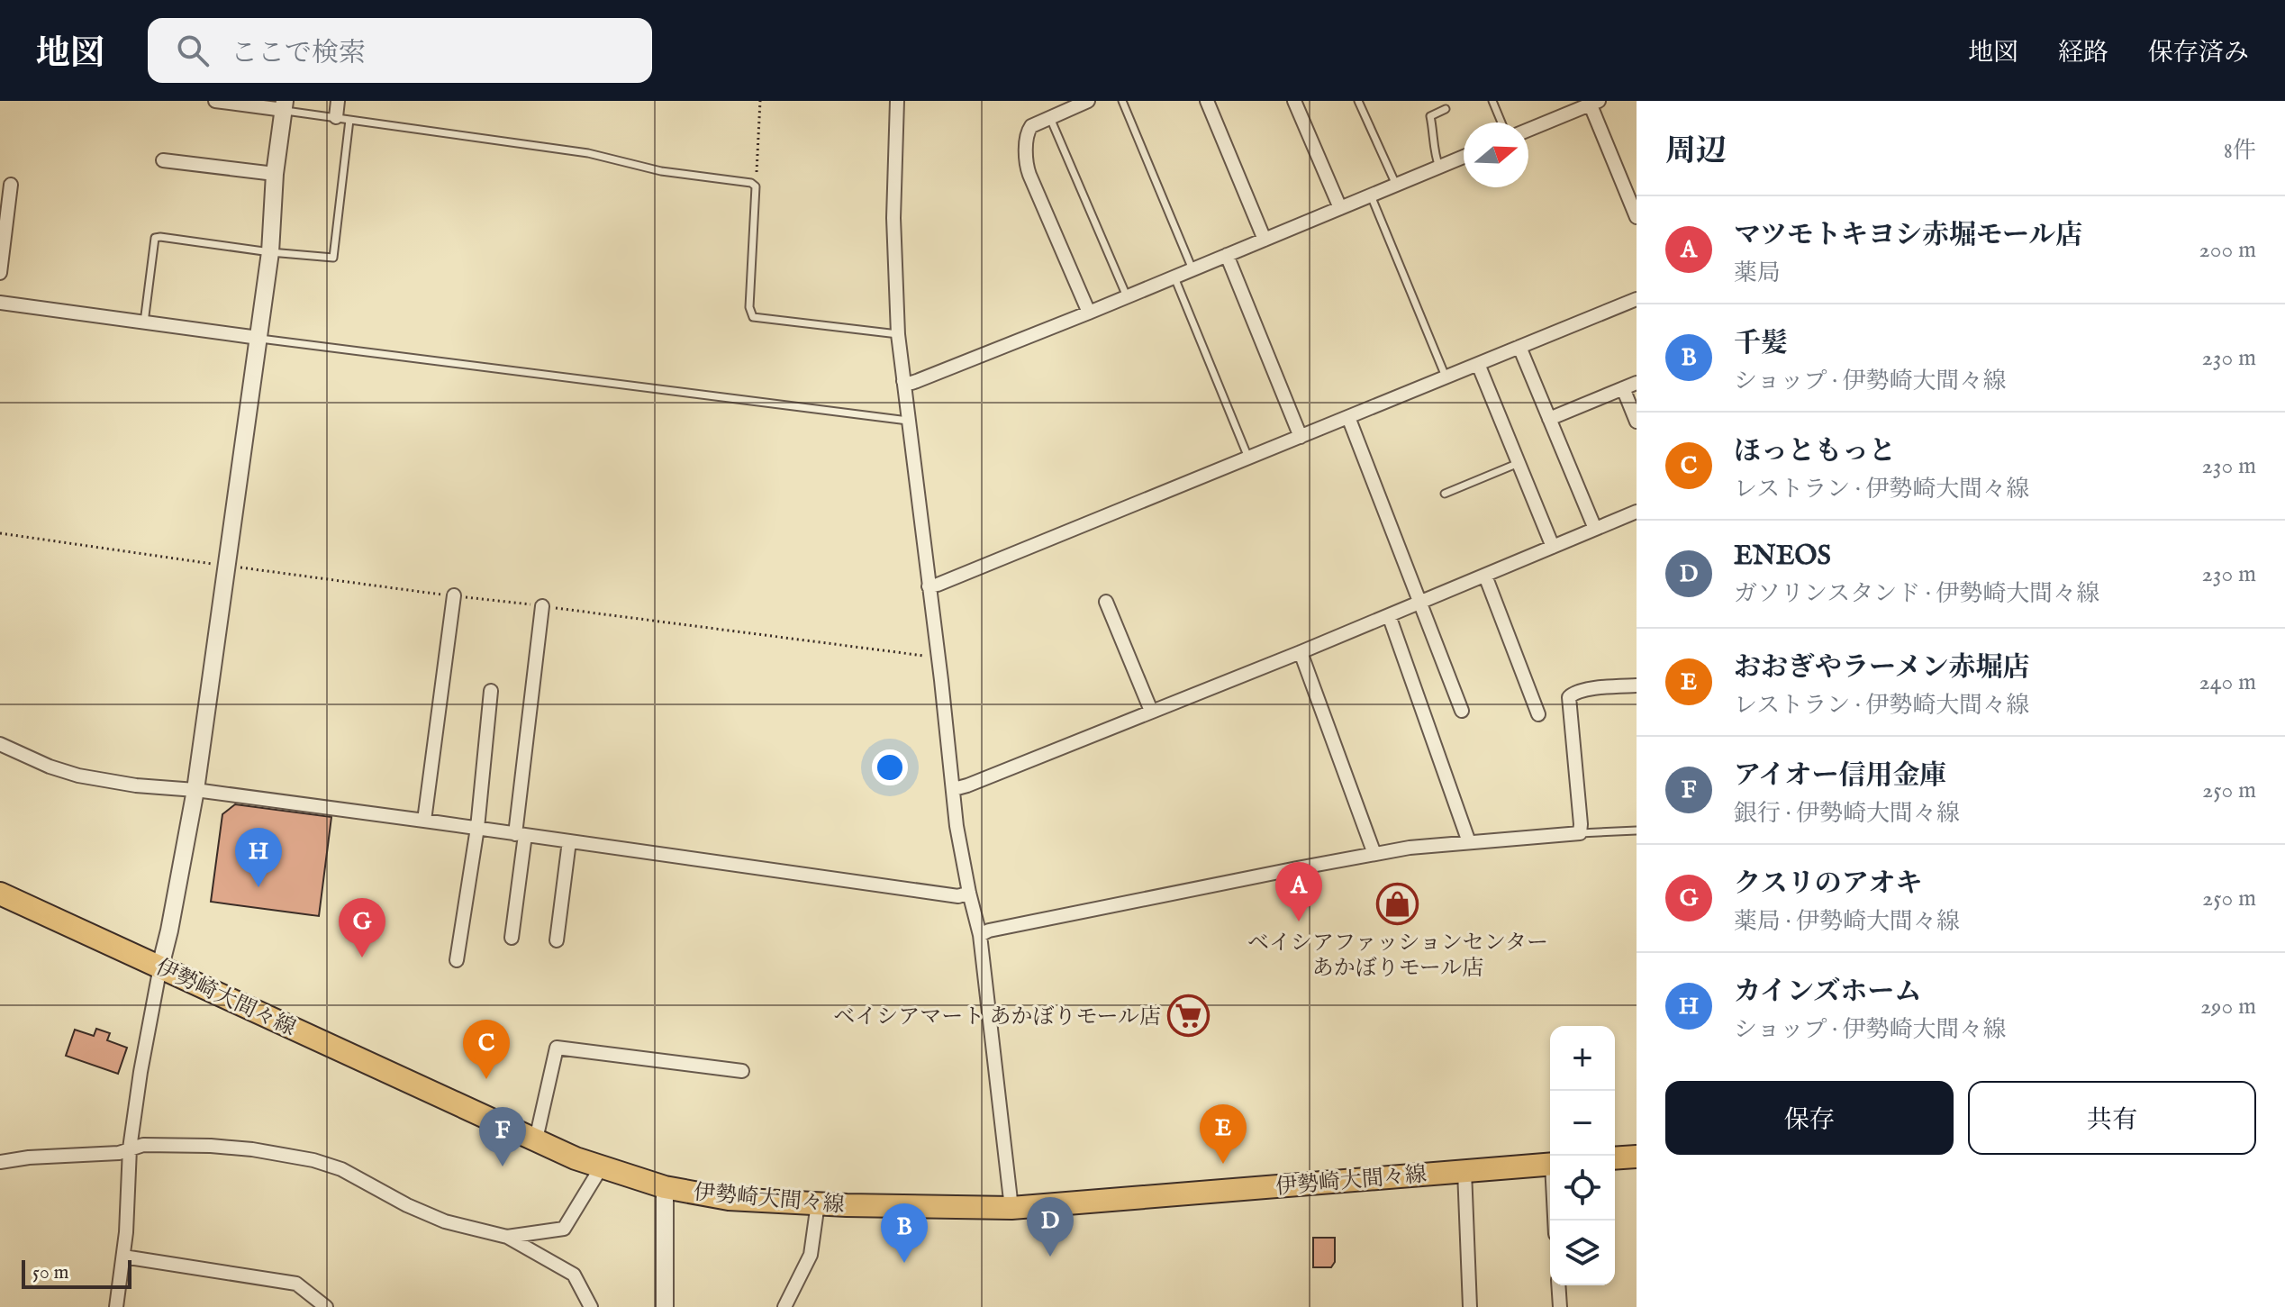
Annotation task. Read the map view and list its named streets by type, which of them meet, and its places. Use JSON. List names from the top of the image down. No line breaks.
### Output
{"streets":{"main road":["伊勢崎大間々線"]},"places":{"shop":["ベイシアファッションセンター あかぼりモール店"],"supermarket":["ベイシアマート あかぼりモール店"]},"scale_bar":"50 m","north":"right","page":{"header":"地図","search":"ここで検索","nav":["地図","経路","保存済み"],"heading":["周辺","8件"],"list":[{"mark":"A","name":"マツモトキヨシ赤堀モール店","note":"薬局","value":"200 m"},{"mark":"B","name":"千髪","note":"ショップ · 伊勢崎大間々線","value":"230 m"},{"mark":"C","name":"ほっともっと","note":"レストラン · 伊勢崎大間々線","value":"230 m"},{"mark":"D","name":"ENEOS","note":"ガソリンスタンド · 伊勢崎大間々線","value":"230 m"},{"mark":"E","name":"おおぎやラーメン赤堀店","note":"レストラン · 伊勢崎大間々線","value":"240 m"},{"mark":"F","name":"アイオー信用金庫","note":"銀行 · 伊勢崎大間々線","value":"250 m"},{"mark":"G","name":"クスリのアオキ","note":"薬局 · 伊勢崎大間々線","value":"250 m"},{"mark":"H","name":"カインズホーム","note":"ショップ · 伊勢崎大間々線","value":"290 m"}],"pins":["H","A","G","C","E","F","D","B"],"map_buttons":["+","−"],"buttons":["保存","共有"],"scale":"50 m"}}
